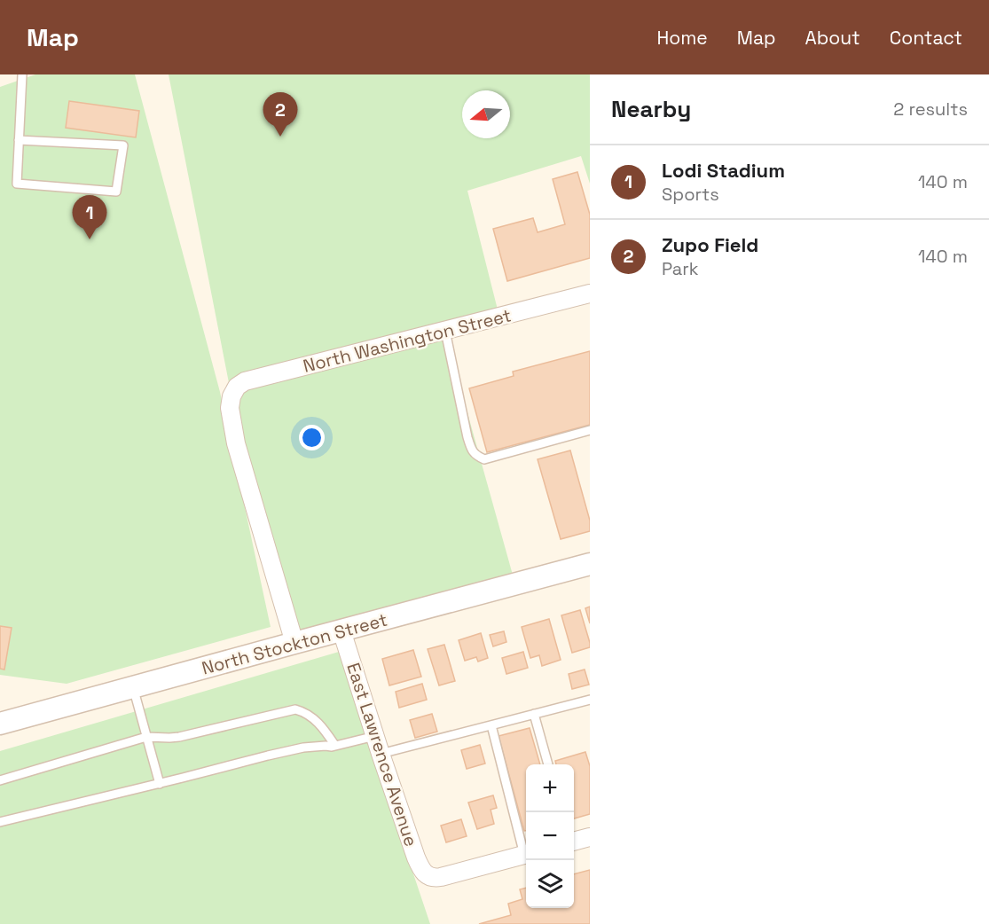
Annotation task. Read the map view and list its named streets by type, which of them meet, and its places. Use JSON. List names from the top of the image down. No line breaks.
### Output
{"streets":{"street":["North Washington Street","North Stockton Street","East Lawrence Avenue"]},"crossings":[["North Washington Street","North Stockton Street"],["North Stockton Street","East Lawrence Avenue"]],"north":"left","page":{"header":"Map","nav":["Home","Map","About","Contact"],"heading":["Nearby","2 results"],"pins":["2","1"],"list":[{"mark":"1","name":"Lodi Stadium","note":"Sports","value":"140 m"},{"mark":"2","name":"Zupo Field","note":"Park","value":"140 m"}],"map_buttons":["+","−"]}}
